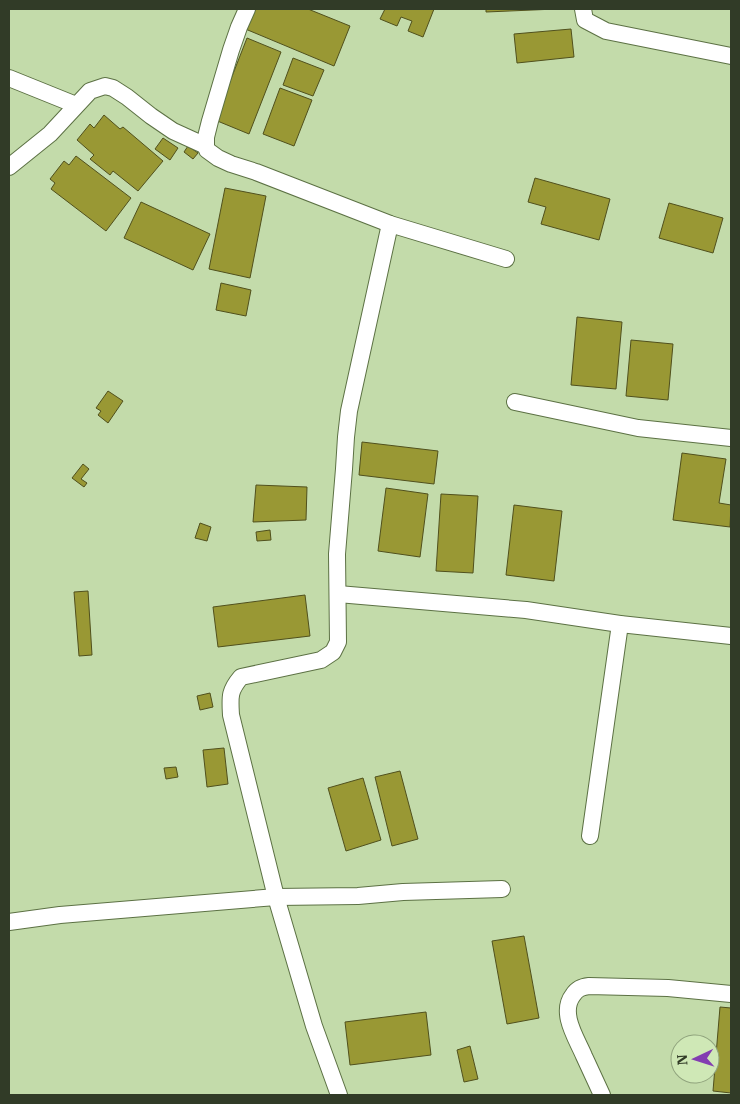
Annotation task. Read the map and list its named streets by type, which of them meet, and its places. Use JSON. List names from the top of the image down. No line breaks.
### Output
{"north":"left"}
